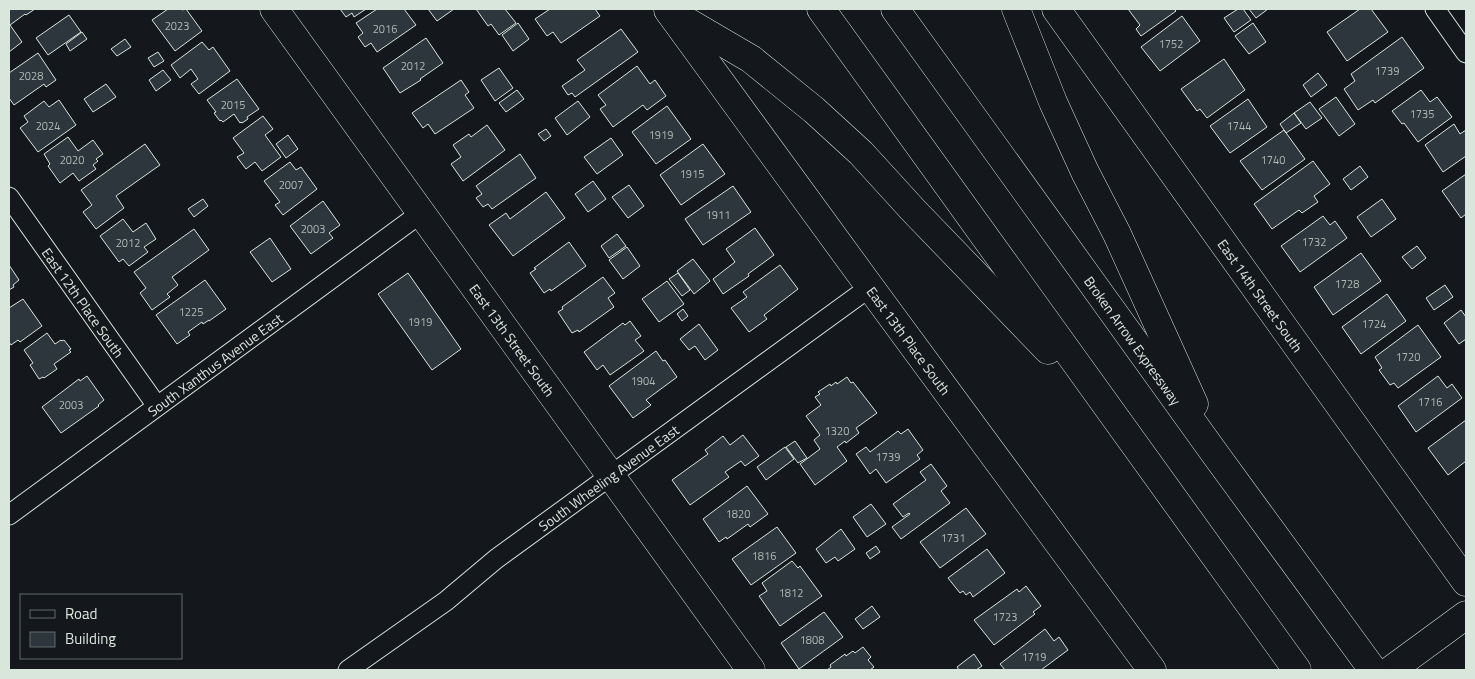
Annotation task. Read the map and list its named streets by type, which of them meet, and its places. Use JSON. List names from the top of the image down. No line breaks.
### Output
{"streets":{"main road":["East 14th Street South","East 13th Street South","East 13th Place South","Broken Arrow Expressway"],"street":["East 12th Place South","South Xanthus Avenue East","South Wheeling Avenue East"]},"crossings":[["East 12th Place South","South Xanthus Avenue East"],["East 13th Street South","South Xanthus Avenue East"],["East 13th Street South","South Wheeling Avenue East"],["East 13th Place South","South Wheeling Avenue East"]],"house_numbers":["2023","2016","1752","2012","1739","2028","2015","1735","2024","1744","1919","2020","1740","1915","2007","1911","2003","1732","2012","1728","1225","1919","1724","1720","1904","1716","2003","1320","1739","1820","1731","1816","1812","1723","1808","1719"],"legend":["Road","Building"]}
